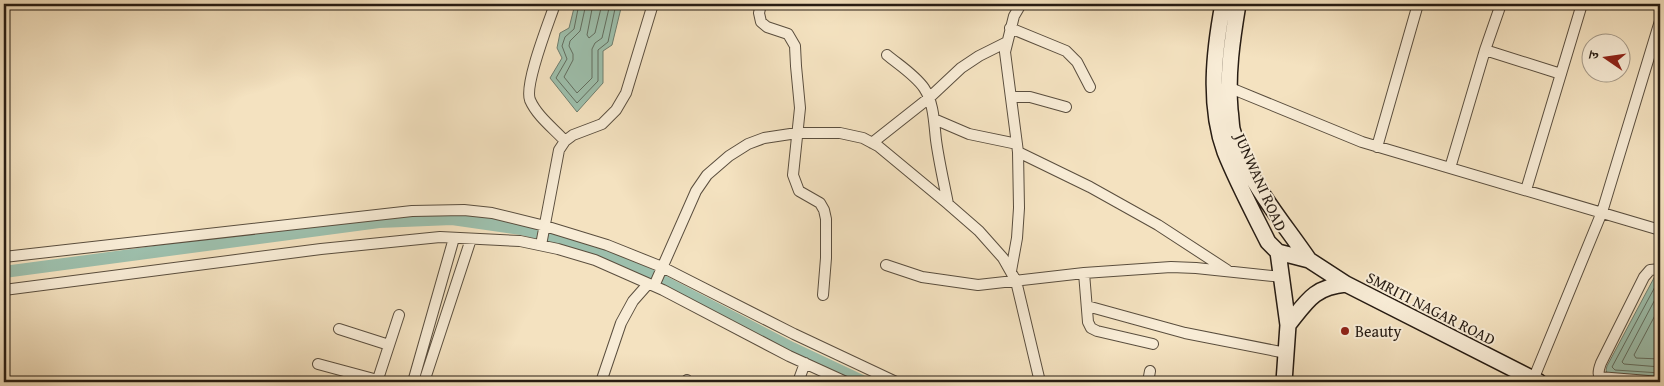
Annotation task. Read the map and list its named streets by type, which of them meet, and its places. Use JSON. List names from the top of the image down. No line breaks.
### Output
{"streets":{"main road":["JUNWANI ROAD","SMRITI NAGAR ROAD"]},"crossings":[["JUNWANI ROAD","SMRITI NAGAR ROAD"]],"places":["Beauty"],"north":"left"}
